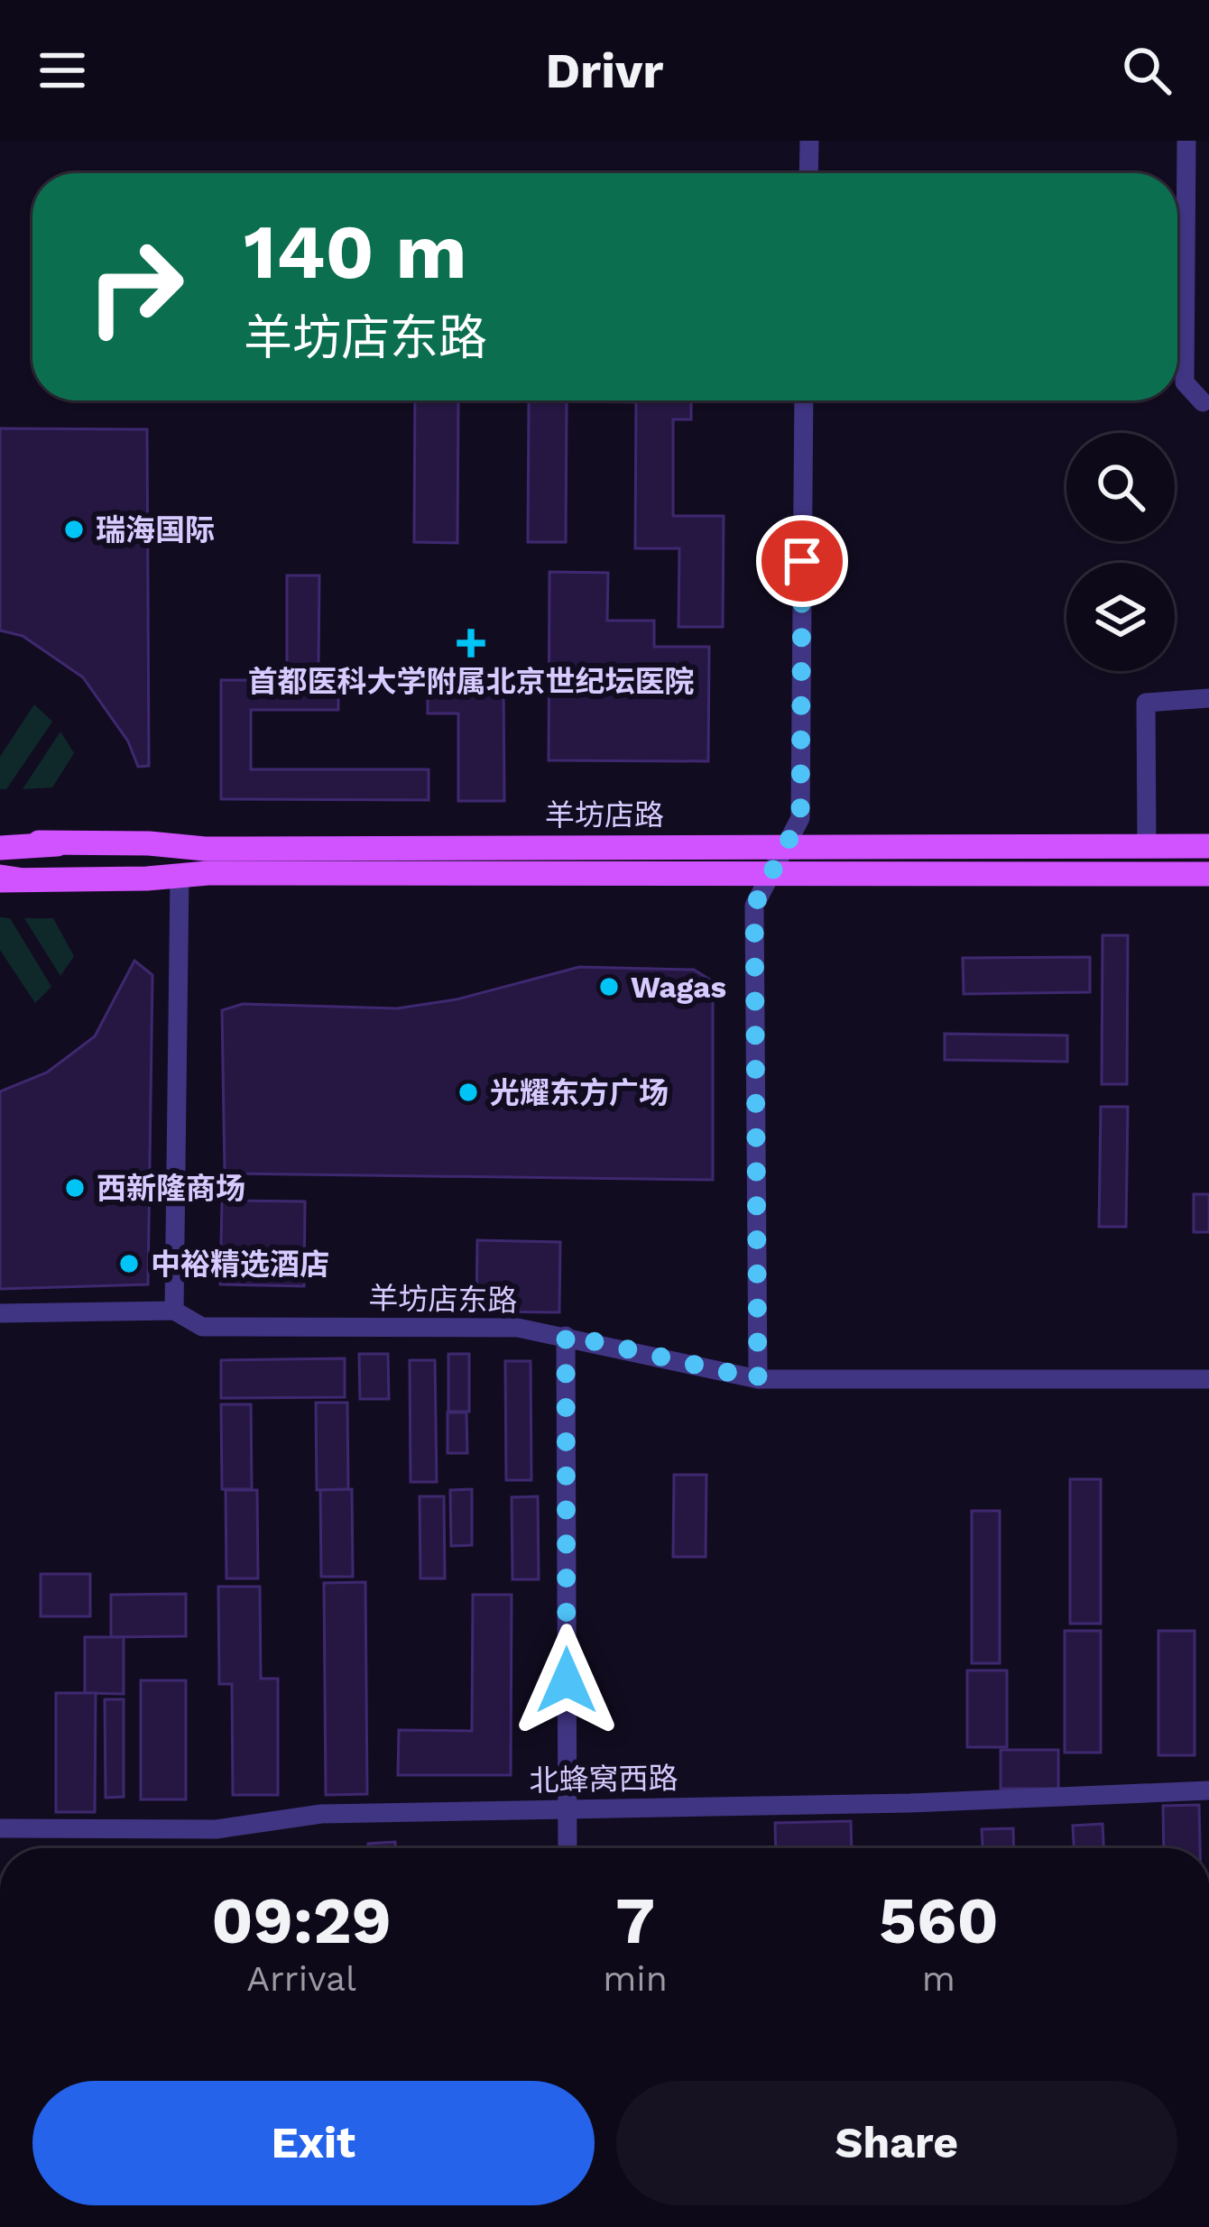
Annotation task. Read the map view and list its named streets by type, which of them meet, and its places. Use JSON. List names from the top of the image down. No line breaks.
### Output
{"streets":{"main road":["羊坊店路"],"street":["羊坊店东路","北蜂窝西路"]},"places":{"other":["瑞海国际","Wagas","光耀东方广场","西新隆商场","中裕精选酒店"],"health":["首都医科大学附属北京世纪坛医院"]},"page":{"header":"Drivr","turn":["140 m","羊坊店东路"],"eta":["09:29","Arrival","7","min","560","m"],"buttons":["Exit","Share"]}}
